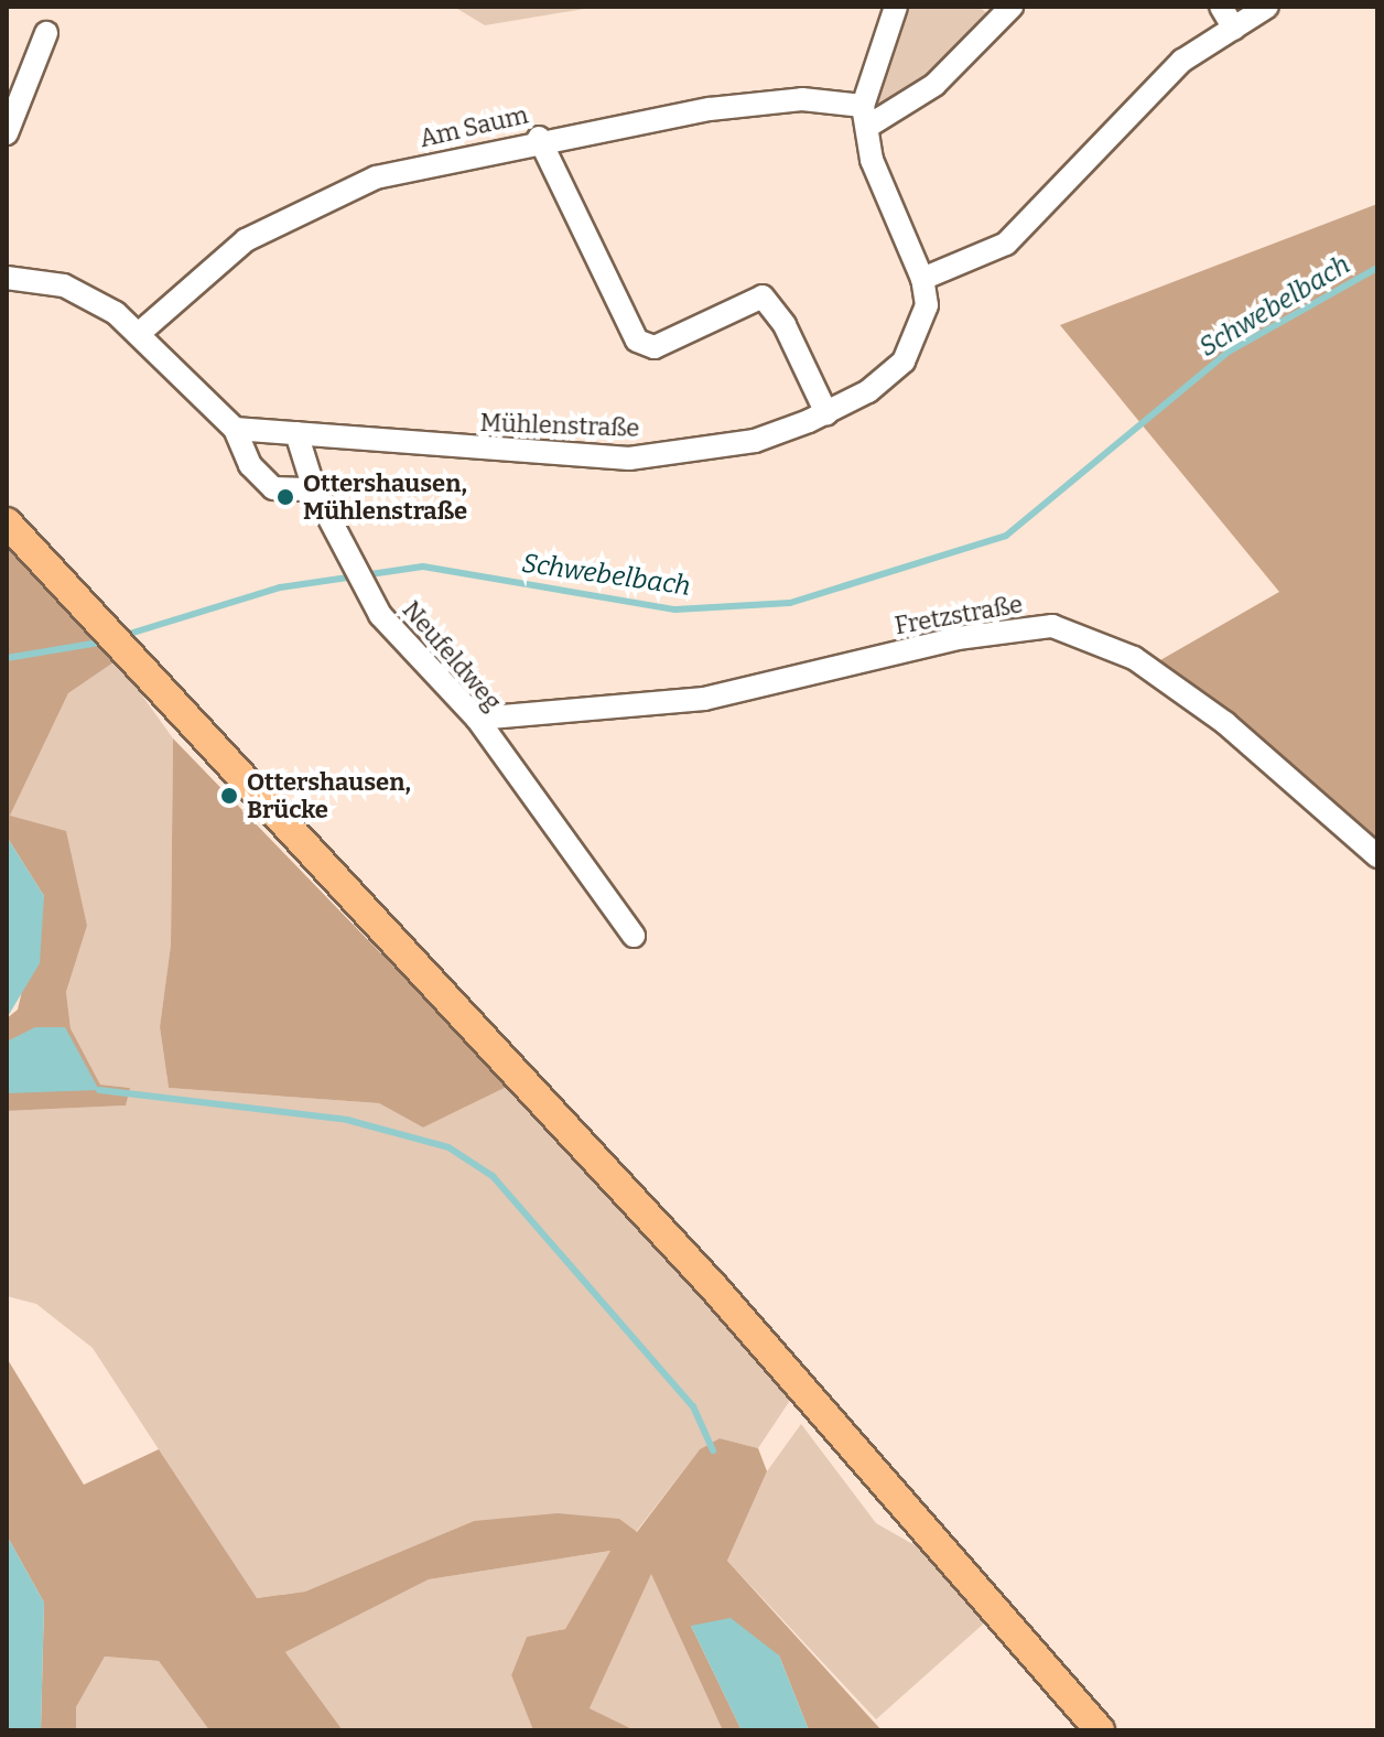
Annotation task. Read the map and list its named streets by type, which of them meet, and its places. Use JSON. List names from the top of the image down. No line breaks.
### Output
{"streets":{"street":["Am Saum","Mühlenstraße","Fretzstraße","Neufeldweg"]},"crossings":[["Mühlenstraße","Neufeldweg"],["Fretzstraße","Neufeldweg"]],"water":["Schwebelbach"],"places":["Ottershausen, Mühlenstraße","Ottershausen, Brücke"]}
